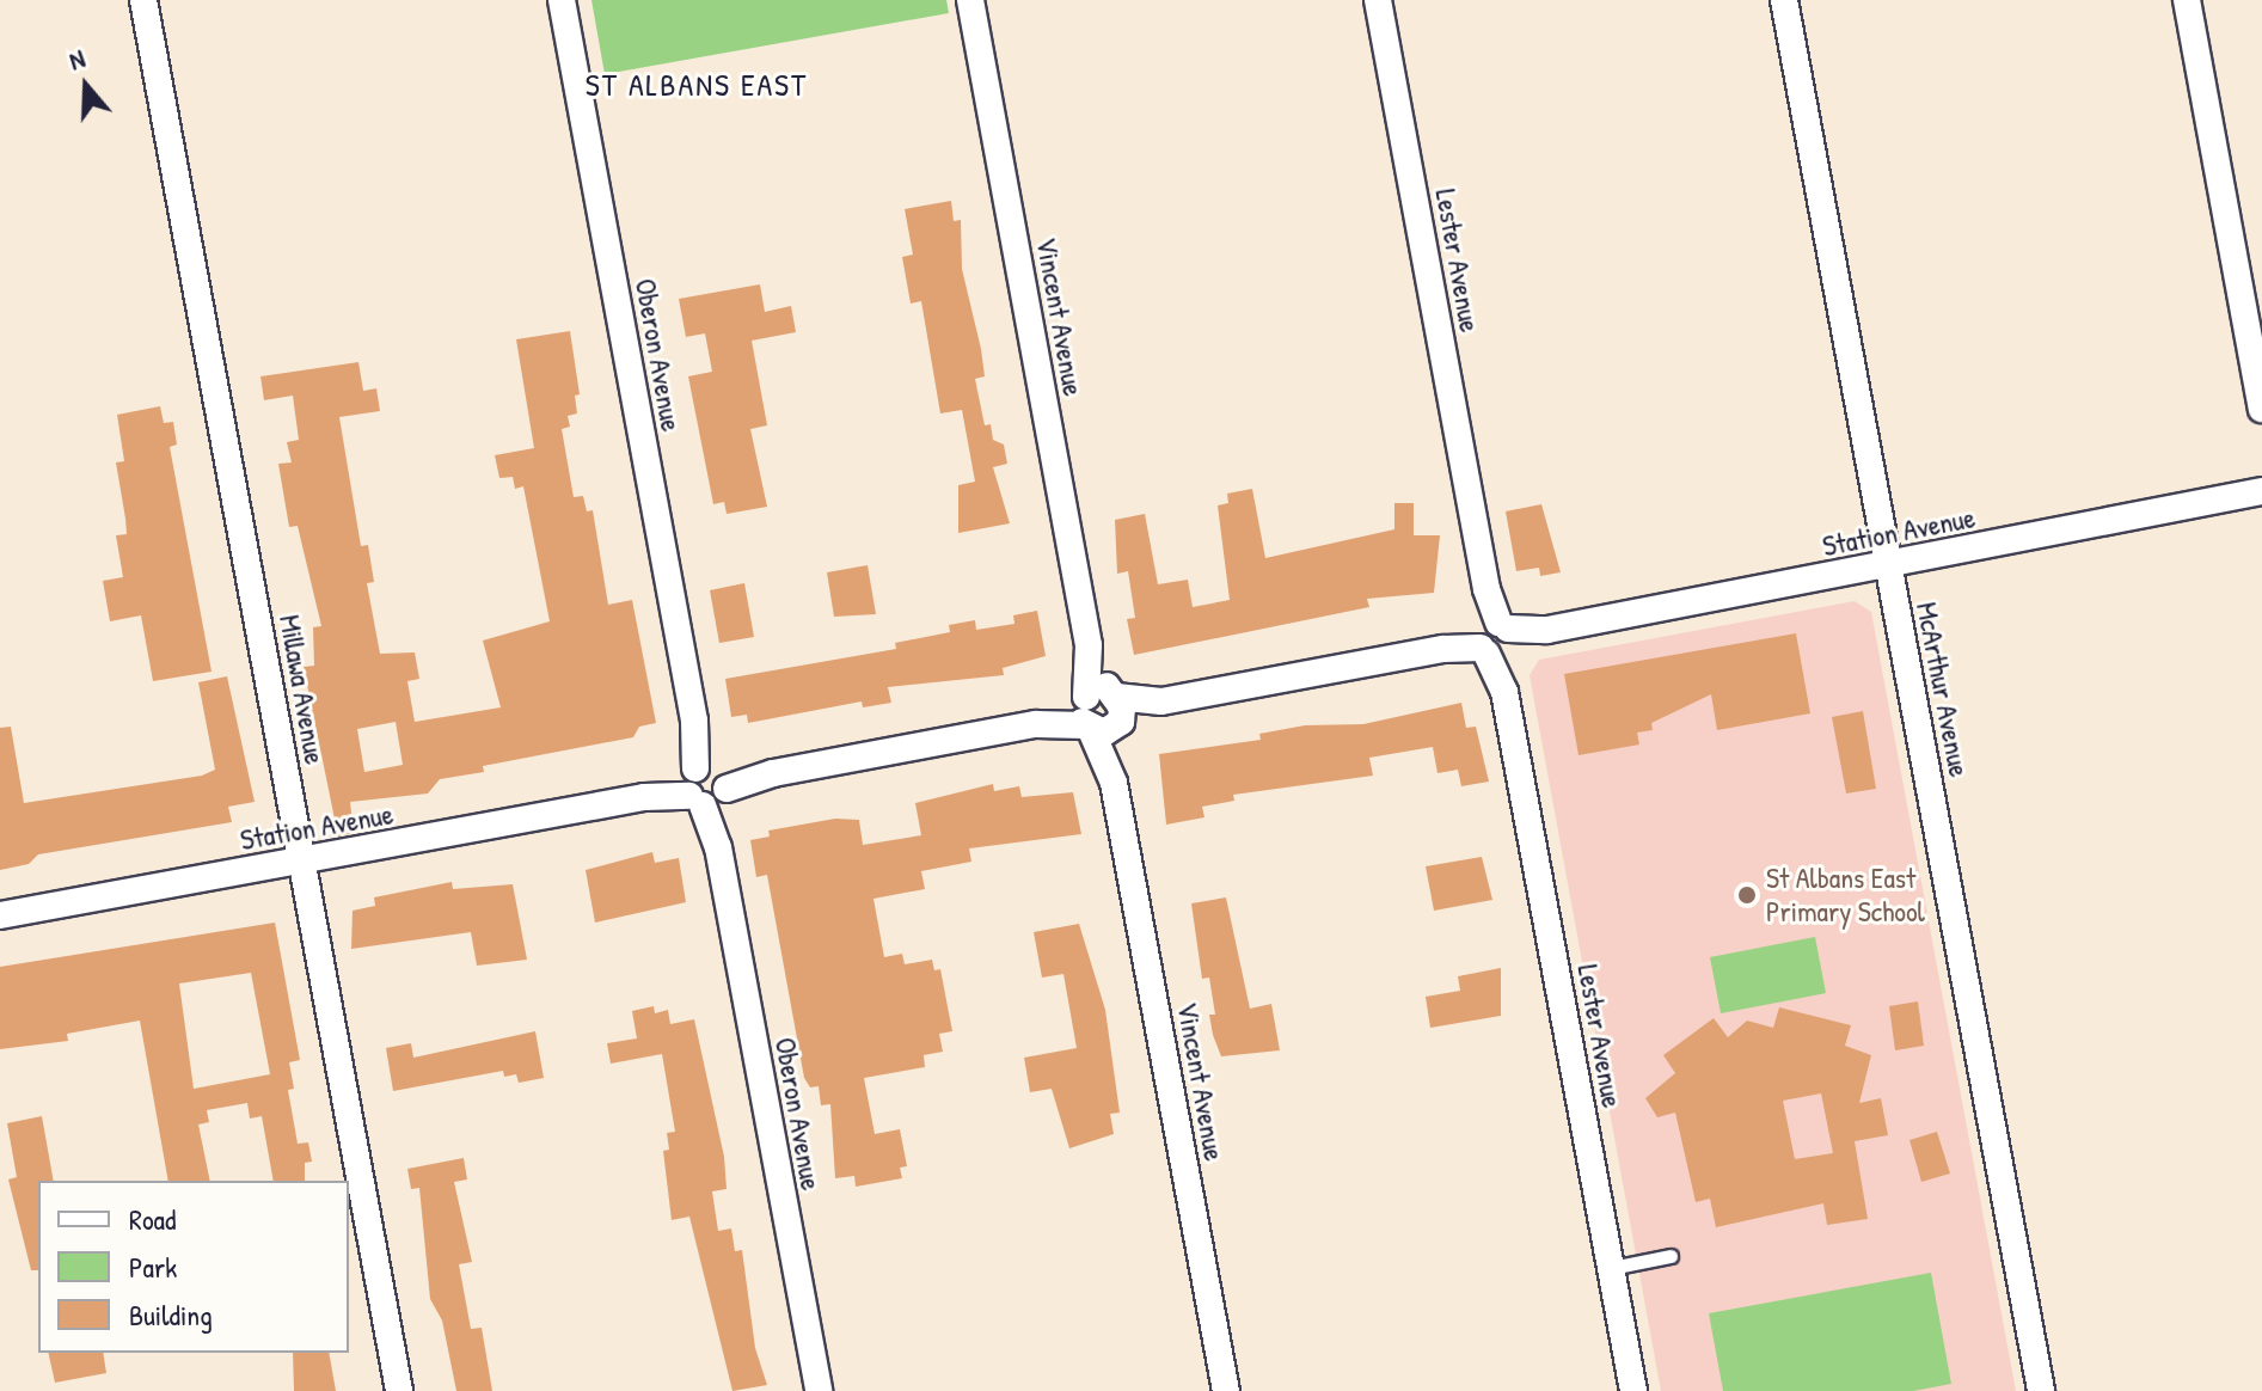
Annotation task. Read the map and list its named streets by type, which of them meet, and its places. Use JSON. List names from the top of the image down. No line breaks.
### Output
{"streets":{"street":["Lester Avenue","Vincent Avenue","Oberon Avenue","Station Avenue","Millawa Avenue","McArthur Avenue"]},"crossings":[["Lester Avenue","Station Avenue"],["Vincent Avenue","Station Avenue"],["Oberon Avenue","Station Avenue"],["Station Avenue","Millawa Avenue"],["Station Avenue","McArthur Avenue"]],"districts":["ST ALBANS EAST"],"places":["St Albans East Primary School"],"legend":["Road","Park","Building"],"north":"top"}
